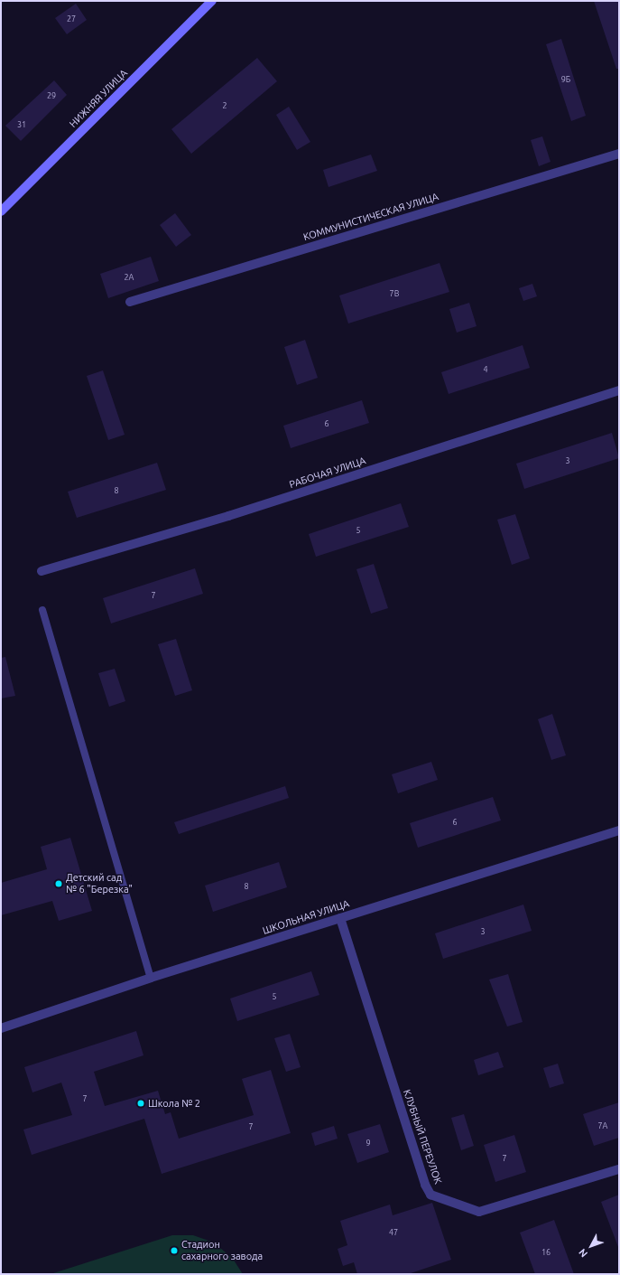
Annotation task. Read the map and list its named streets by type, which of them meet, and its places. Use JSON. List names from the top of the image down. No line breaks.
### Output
{"streets":{"street":["НИЖНЯЯ УЛИЦА","КОММУНИСТИЧЕСКАЯ УЛИЦА","РАБОЧАЯ УЛИЦА","ШКОЛЬНАЯ УЛИЦА","КЛУБНЫЙ ПЕРЕУЛОК"]},"crossings":[["ШКОЛЬНАЯ УЛИЦА","КЛУБНЫЙ ПЕРЕУЛОК"]],"places":["Детский сад № 6 \"Березка\"","Школа № 2","Стадион сахарного завода"],"house_numbers":["27","9Б","29","2","31","2А","7В","4","6","3","8","5","7","6","8","3","5","7","7А","7","9","7","47","16"],"north":"bottom left"}
